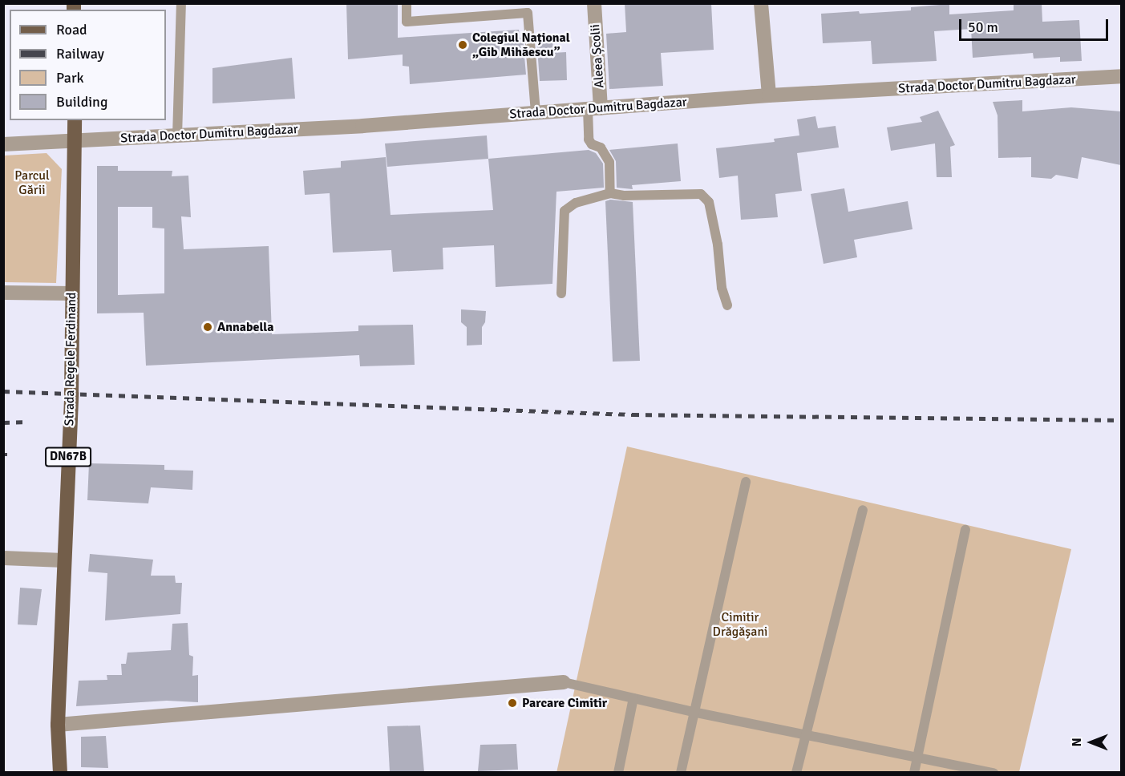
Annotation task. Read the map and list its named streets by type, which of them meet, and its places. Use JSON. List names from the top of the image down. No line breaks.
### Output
{"streets":{"main road":["Strada Regele Ferdinand","DN67B"],"street":["Aleea Școlii","Strada Doctor Dumitru Bagdazar"]},"crossings":[["Aleea Școlii","Strada Doctor Dumitru Bagdazar"],["Strada Doctor Dumitru Bagdazar","Strada Regele Ferdinand"]],"parks":["Parcul Gării","Cimitir Drăgășani"],"places":["Colegiul Național „Gib Mihăescu”","Annabella","Parcare Cimitir"],"legend":["Road","Railway","Park","Building"],"scale_bar":"50 m","north":"left"}
